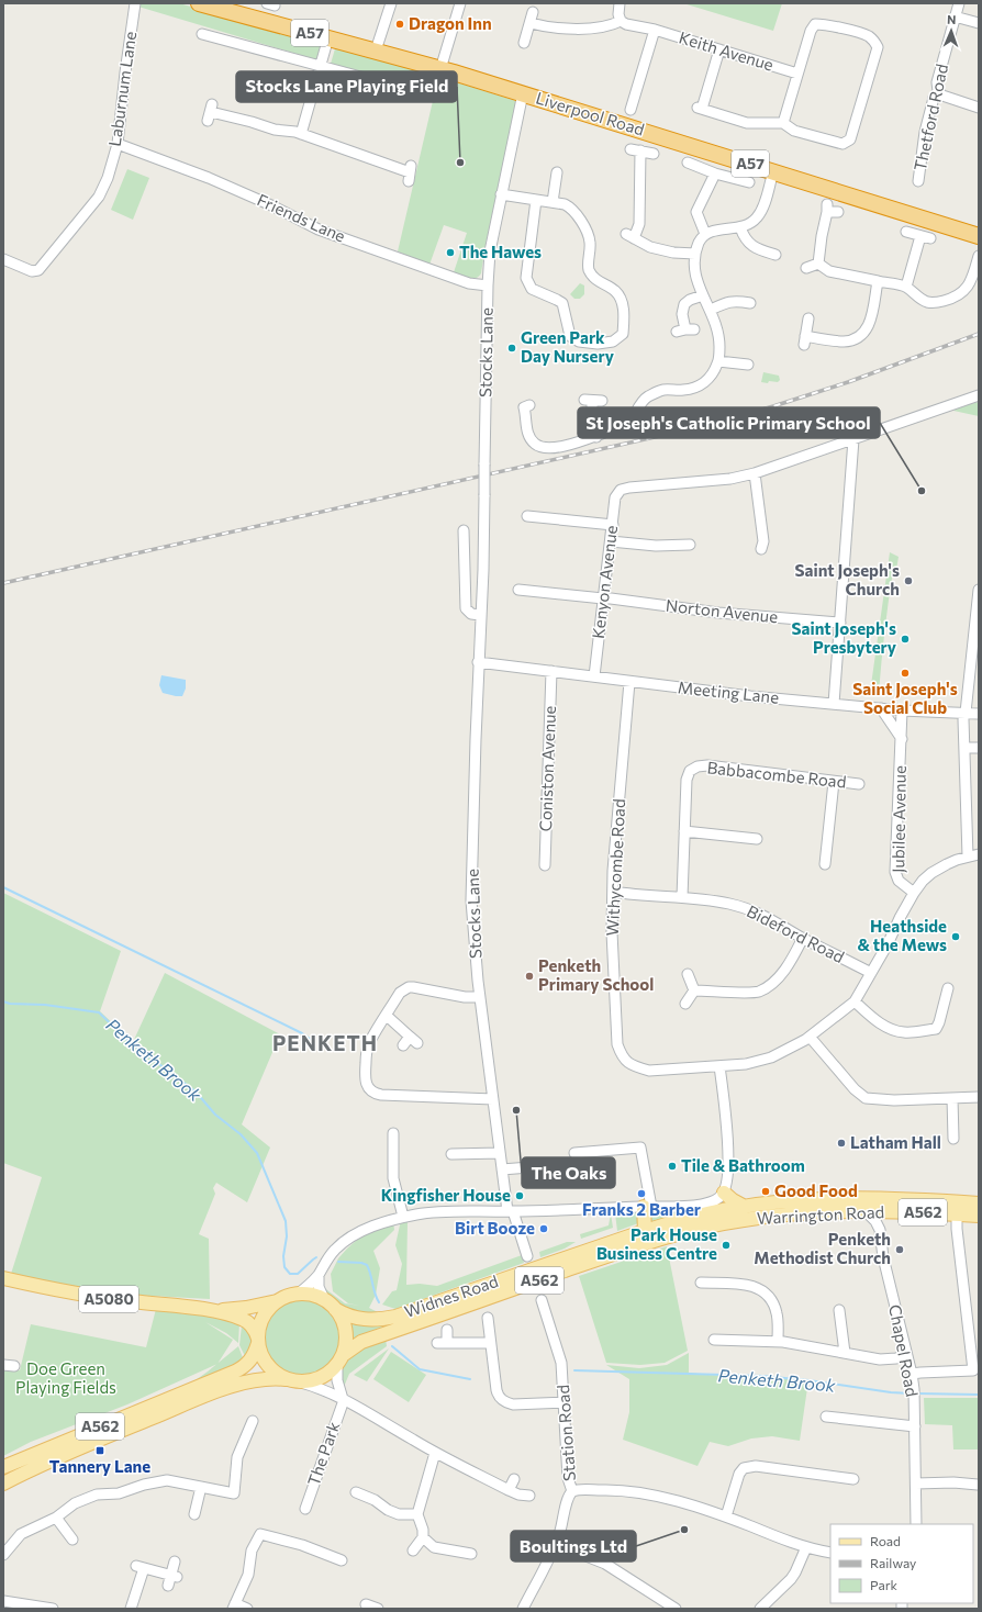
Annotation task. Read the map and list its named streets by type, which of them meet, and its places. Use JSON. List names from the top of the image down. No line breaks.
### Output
{"streets":{"highway":["A57","Liverpool Road"],"main road":["A562","Warrington Road","Widnes Road","A5080"],"street":["Keith Avenue","Laburnum Lane","Thetford Road","Friends Lane","Stocks Lane","Kenyon Avenue","Norton Avenue","Meeting Lane","Coniston Avenue","Babbacombe Road","Jubilee Avenue","Withycombe Road","Bideford Road","Chapel Road","Station Road","The Park"]},"crossings":[["Laburnum Lane","Friends Lane"],["Liverpool Road","Stocks Lane"],["Friends Lane","Stocks Lane"],["Stocks Lane","Meeting Lane"],["Kenyon Avenue","Norton Avenue"],["Kenyon Avenue","Meeting Lane"],["Meeting Lane","Coniston Avenue"],["Meeting Lane","Jubilee Avenue"],["Meeting Lane","Withycombe Road"],["Babbacombe Road","Bideford Road"],["Withycombe Road","Bideford Road"],["A562","Widnes Road"],["A562","A5080"],["A562","The Park"],["Warrington Road","Widnes Road"],["Warrington Road","Chapel Road"],["Widnes Road","A5080"],["Widnes Road","The Park"],["A5080","The Park"]],"districts":["PENKETH"],"water":["Penketh Brook"],"parks":["Doe Green Playing Fields"],"places":{"other":["Dragon Inn","Stocks Lane Playing Field","The Hawes","Green Park Day Nursery","St Joseph's Catholic Primary School","Saint Joseph's Church","Saint Joseph's Presbytery","Saint Joseph's Social Club","Heathside & the Mews","Penketh Primary School","The Oaks","Latham Hall","Tile & Bathroom","Good Food","Franks 2 Barber","Kingfisher House","Birt Booze","Park House Business Centre","Penketh Methodist Church","Boultings Ltd"],"transit":["Tannery Lane"]},"legend":["Road","Railway","Park"],"north":"top"}
